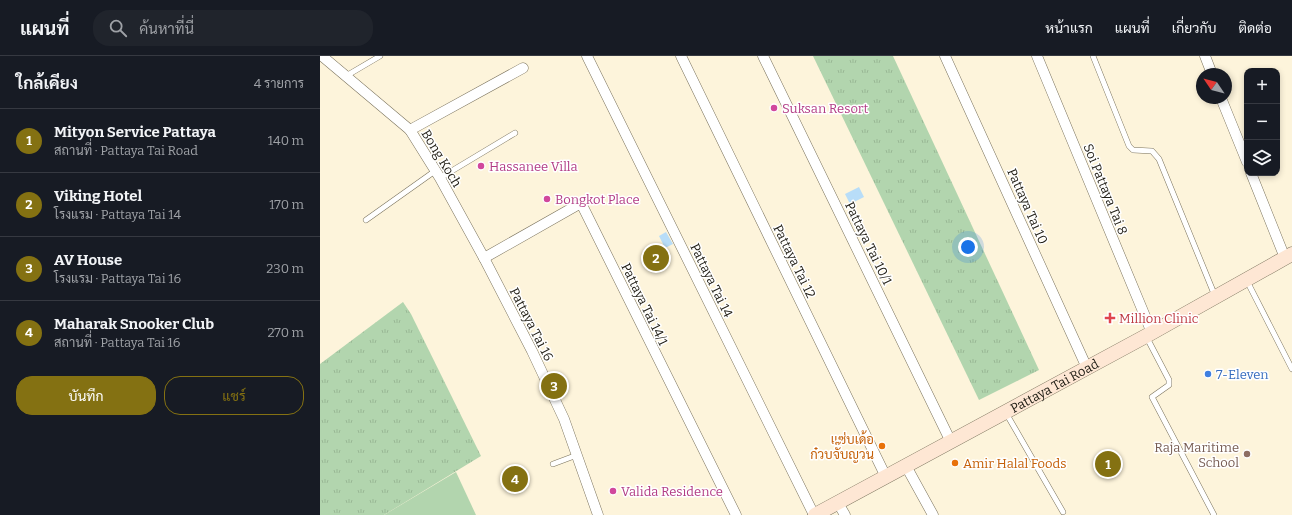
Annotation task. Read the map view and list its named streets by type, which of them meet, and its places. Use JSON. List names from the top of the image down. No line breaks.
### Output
{"streets":{"main road":["Pattaya Tai Road"],"street":["Bong Koch","Soi Pattaya Tai 8","Pattaya Tai 10","Pattaya Tai 10/1","Pattaya Tai 12","Pattaya Tai 14","Pattaya Tai 14/1","Pattaya Tai 16"]},"crossings":[["Bong Koch","Pattaya Tai 14/1"],["Bong Koch","Pattaya Tai 16"],["Soi Pattaya Tai 8","Pattaya Tai Road"],["Pattaya Tai 10","Pattaya Tai Road"],["Pattaya Tai 10/1","Pattaya Tai Road"],["Pattaya Tai 12","Pattaya Tai Road"],["Pattaya Tai 14","Pattaya Tai Road"],["Pattaya Tai 14/1","Pattaya Tai 16"]],"places":{"other":["Suksan Resort","Hassanee Villa","Bongkot Place","7-Eleven","แซ่บเด้อ ก๋วบจั๊บญวน","Raja Maritime School","Amir Halal Foods","Valida Residence"],"health":["Million Clinic"]},"north":"top left","page":{"header":"แผนที่","search":"ค้นหาที่นี่","nav":["หน้าแรก","แผนที่","เกี่ยวกับ","ติดต่อ"],"heading":["ใกล้เคียง","4 รายการ"],"map_buttons":["+","−"],"list":[{"mark":"1","name":"Mityon Service Pattaya","note":"สถานที่ · Pattaya Tai Road","value":"140 m"},{"mark":"2","name":"Viking Hotel","note":"โรงแรม · Pattaya Tai 14","value":"170 m"},{"mark":"3","name":"AV House","note":"โรงแรม · Pattaya Tai 16","value":"230 m"},{"mark":"4","name":"Maharak Snooker Club","note":"สถานที่ · Pattaya Tai 16","value":"270 m"}],"pins":["2","3","1","4"],"buttons":["บันทึก","แชร์"]}}
